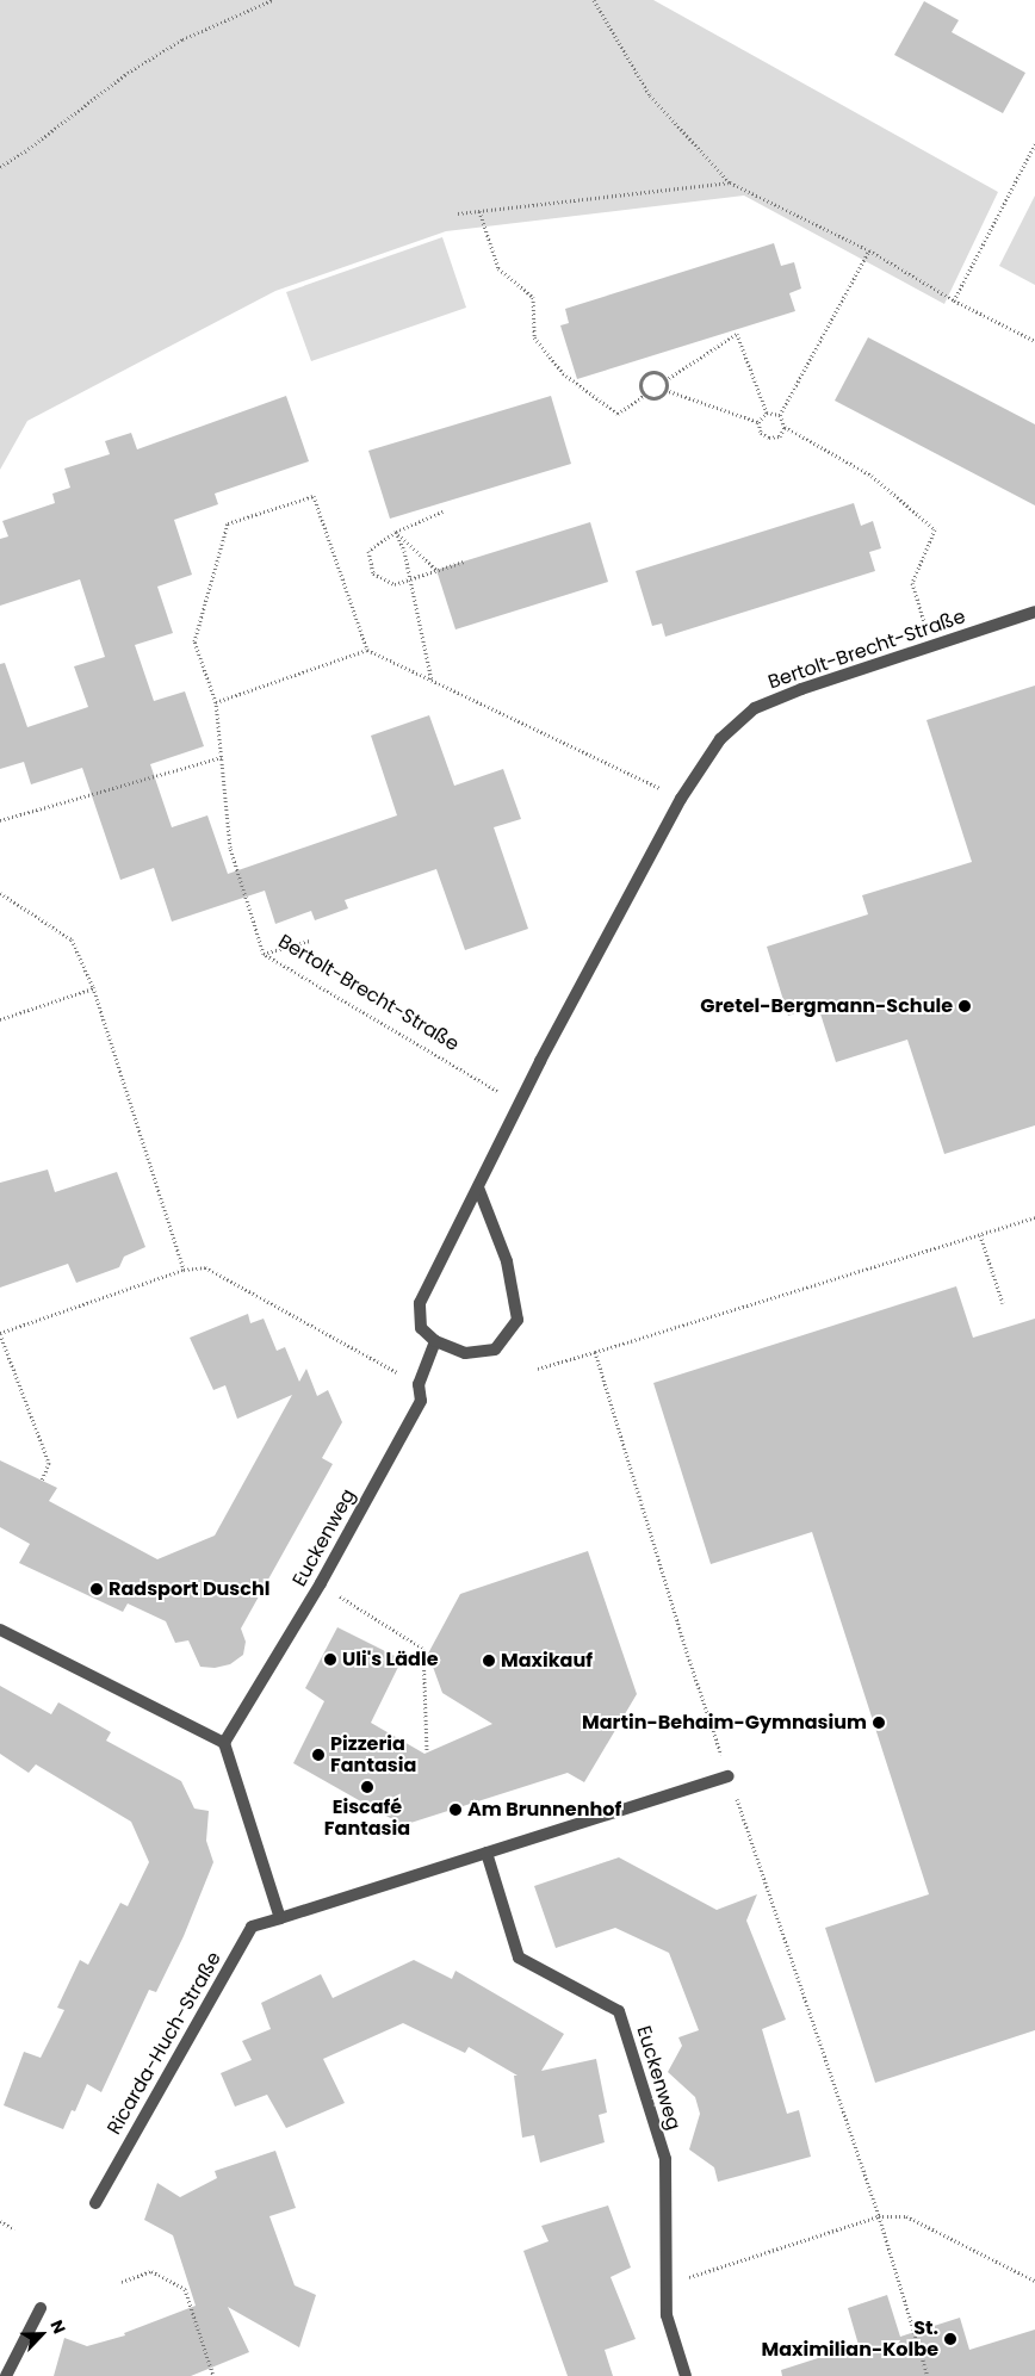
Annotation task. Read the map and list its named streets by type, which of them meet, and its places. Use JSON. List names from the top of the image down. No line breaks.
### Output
{"streets":{"street":["Bertolt-Brecht-Straße","Euckenweg","Ricarda-Huch-Straße"]},"crossings":[["Bertolt-Brecht-Straße","Euckenweg"]],"places":["Gretel-Bergmann-Schule","Radsport Duschl","Uli's Lädle","Maxikauf","Martin-Behaim-Gymnasium","Pizzeria Fantasia","Eiscafé Fantasia","Am Brunnenhof","St. Maximilian-Kolbe"],"north":"top right"}
